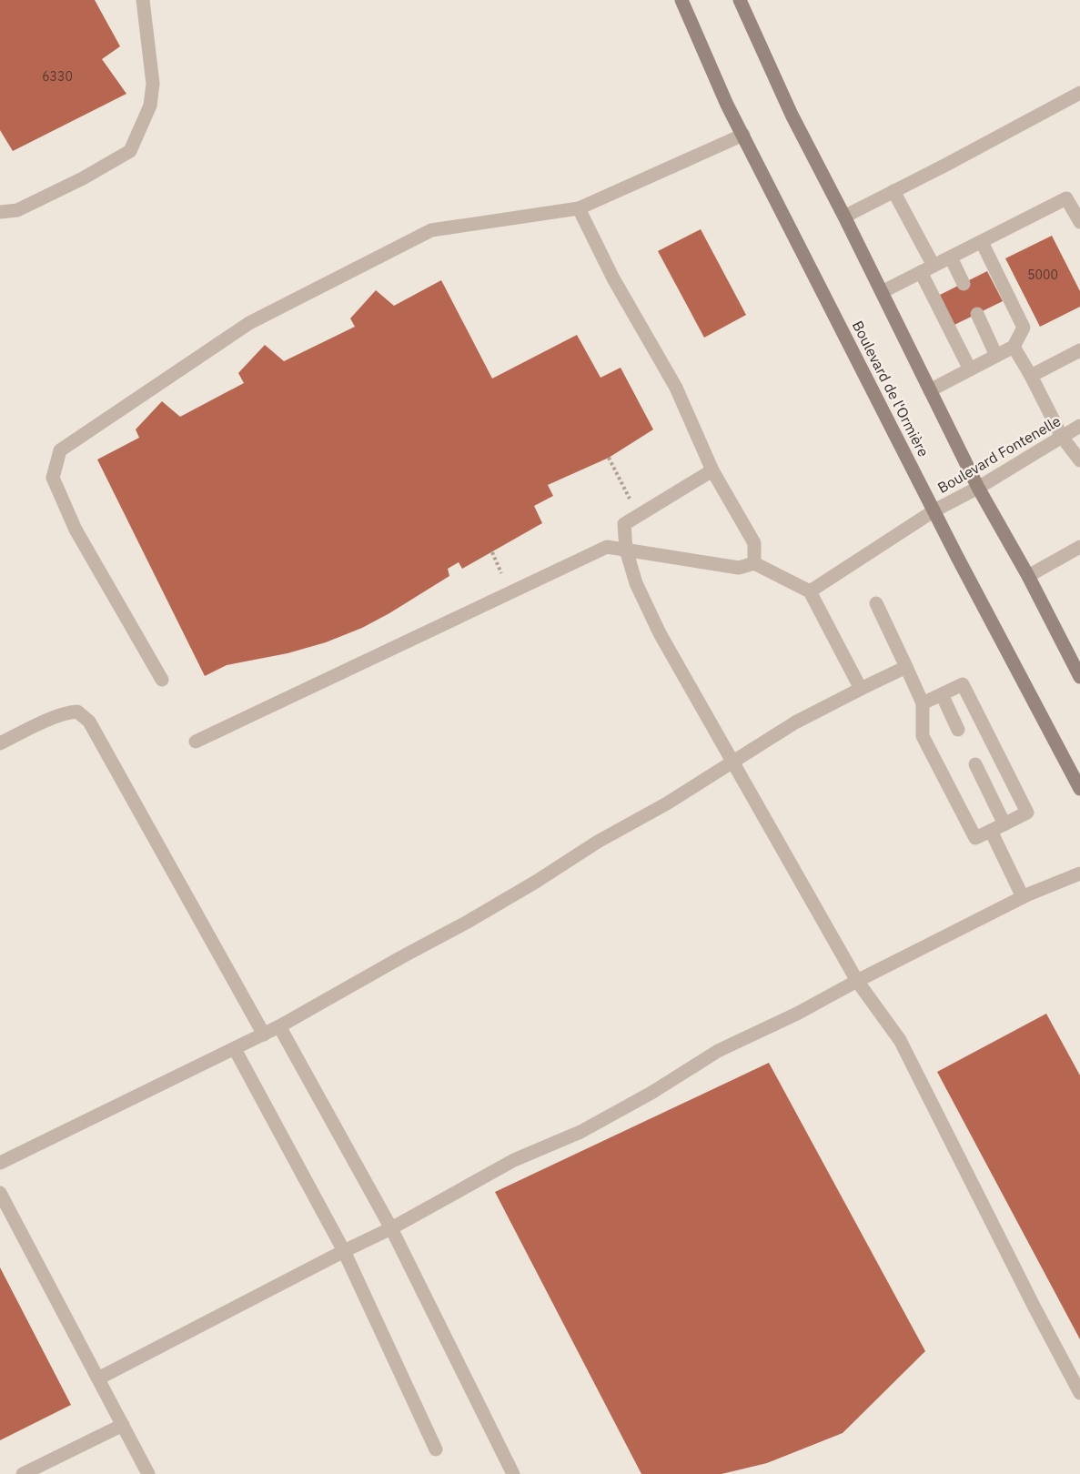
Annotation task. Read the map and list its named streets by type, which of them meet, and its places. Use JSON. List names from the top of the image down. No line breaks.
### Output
{"streets":{"main road":["Boulevard de l'Ormière"],"street":["Boulevard Fontenelle"]},"crossings":[["Boulevard de l'Ormière","Boulevard Fontenelle"]],"house_numbers":["6330","5000"]}
